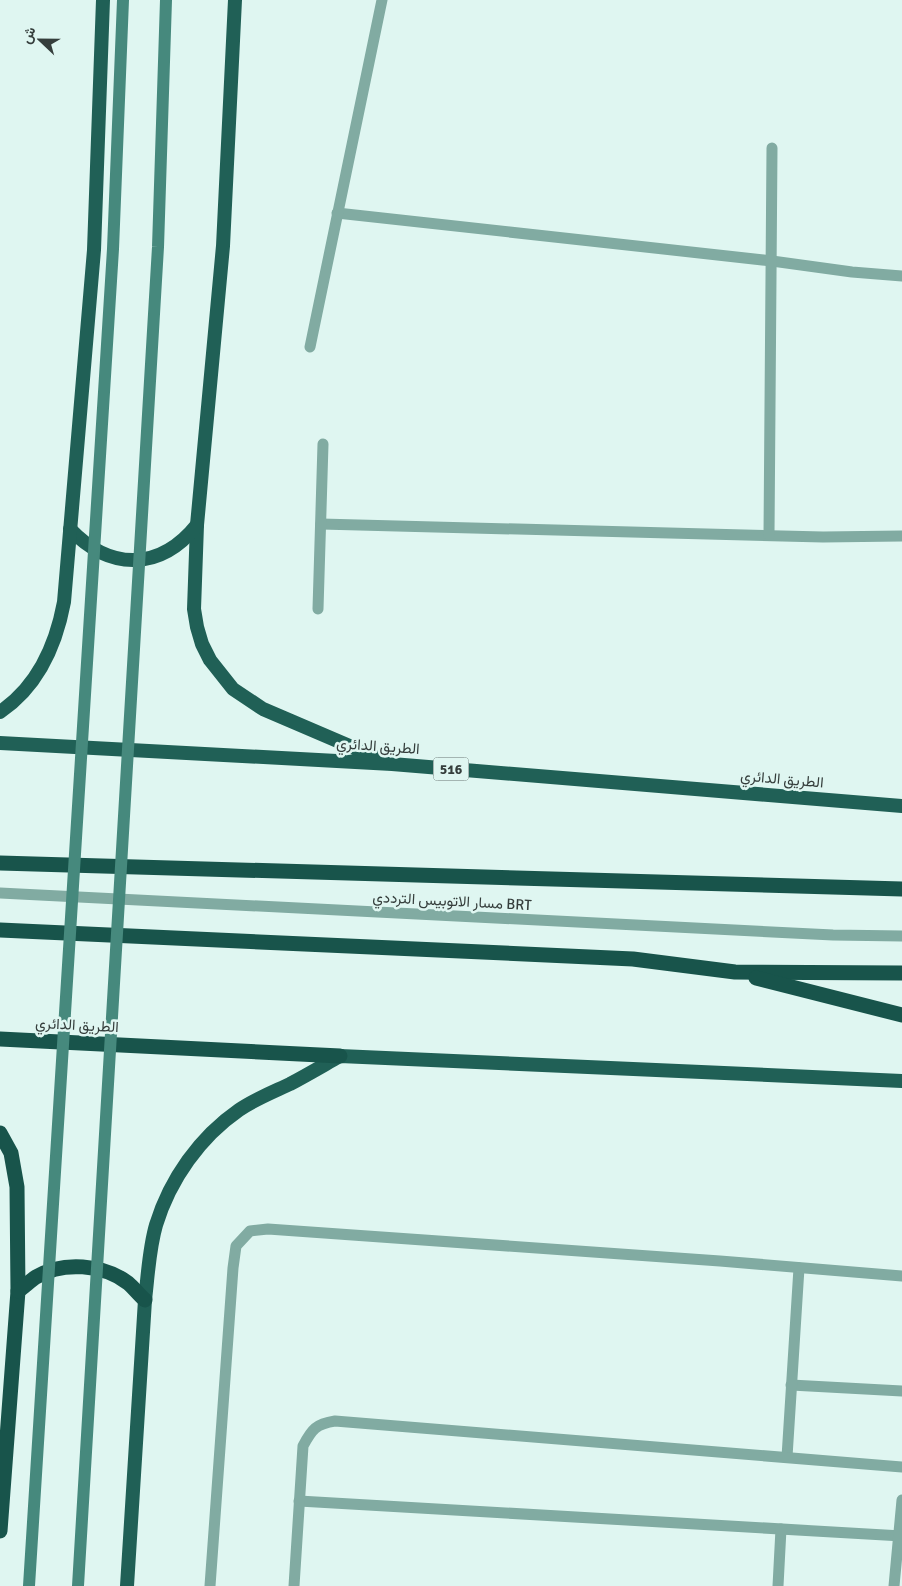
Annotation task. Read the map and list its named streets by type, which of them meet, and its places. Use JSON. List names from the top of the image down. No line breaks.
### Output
{"streets":{"highway":["الطريق الدائري","516"],"lane":["مسار الاتوبيس الترددي BRT"]},"north":"left"}
